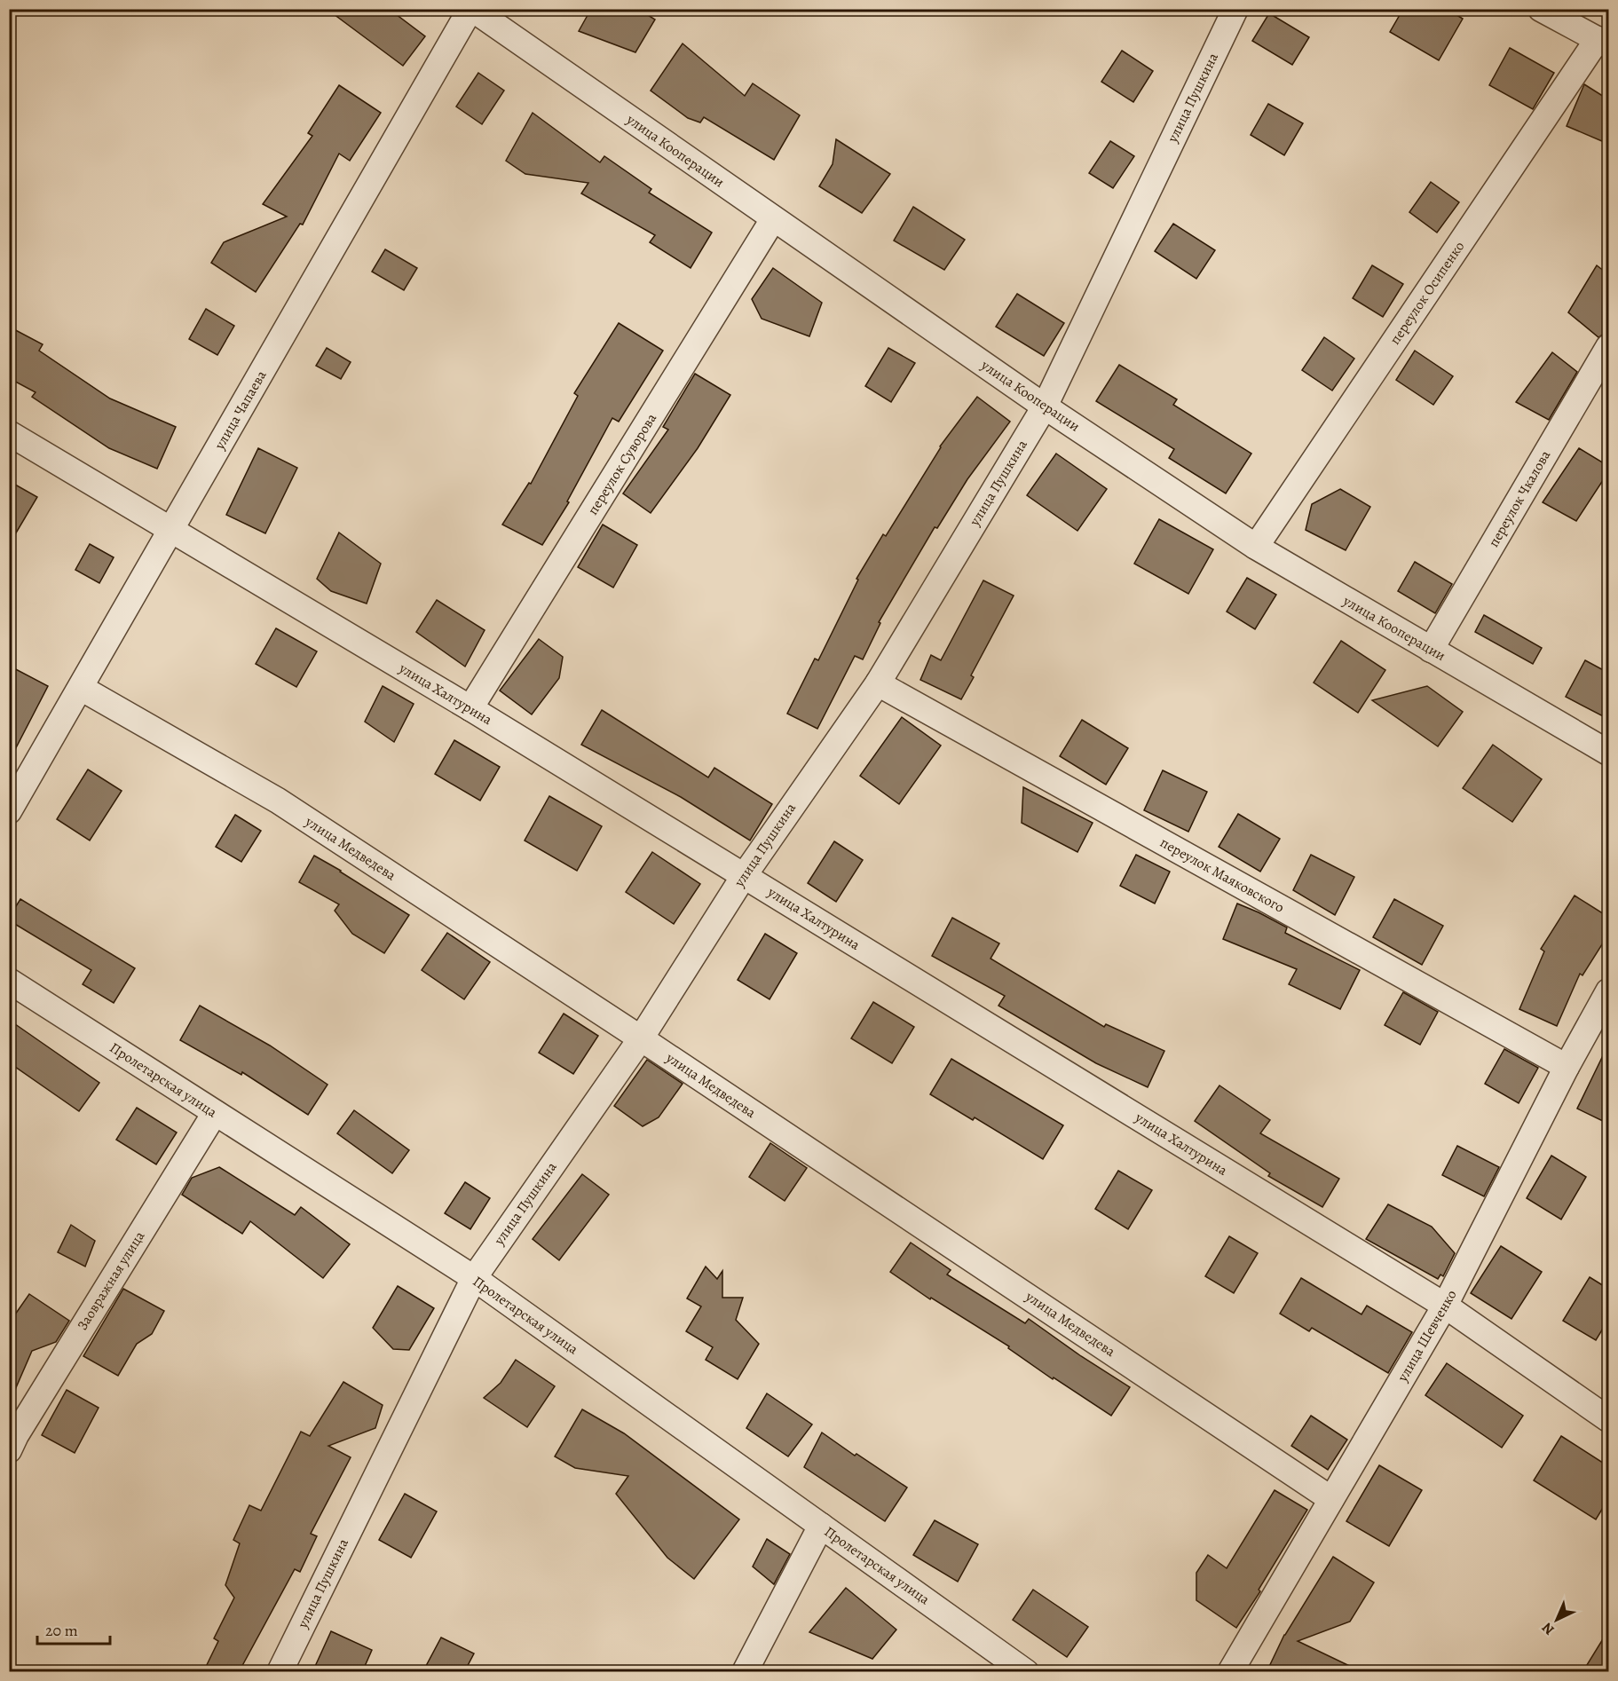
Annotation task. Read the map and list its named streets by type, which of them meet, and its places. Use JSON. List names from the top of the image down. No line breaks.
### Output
{"streets":{"street":["улица Пушкина","улица Кооперации","переулок Осипенко","улица Чапаева","переулок Суворова","переулок Чкалова","улица Халтурина","улица Медведева","переулок Маяковского","Пролетарская улица","Заовражная улица","улица Шевченко"]},"crossings":[["улица Пушкина","улица Кооперации"],["улица Пушкина","улица Халтурина"],["улица Пушкина","улица Медведева"],["улица Пушкина","переулок Маяковского"],["улица Пушкина","Пролетарская улица"],["улица Кооперации","переулок Осипенко"],["улица Кооперации","улица Чапаева"],["улица Кооперации","переулок Суворова"],["улица Кооперации","переулок Чкалова"],["улица Чапаева","улица Халтурина"],["улица Чапаева","улица Медведева"],["переулок Суворова","улица Халтурина"],["улица Халтурина","улица Шевченко"],["улица Медведева","улица Шевченко"],["переулок Маяковского","улица Шевченко"],["Пролетарская улица","Заовражная улица"]],"scale_bar":"20 m","north":"bottom left"}
